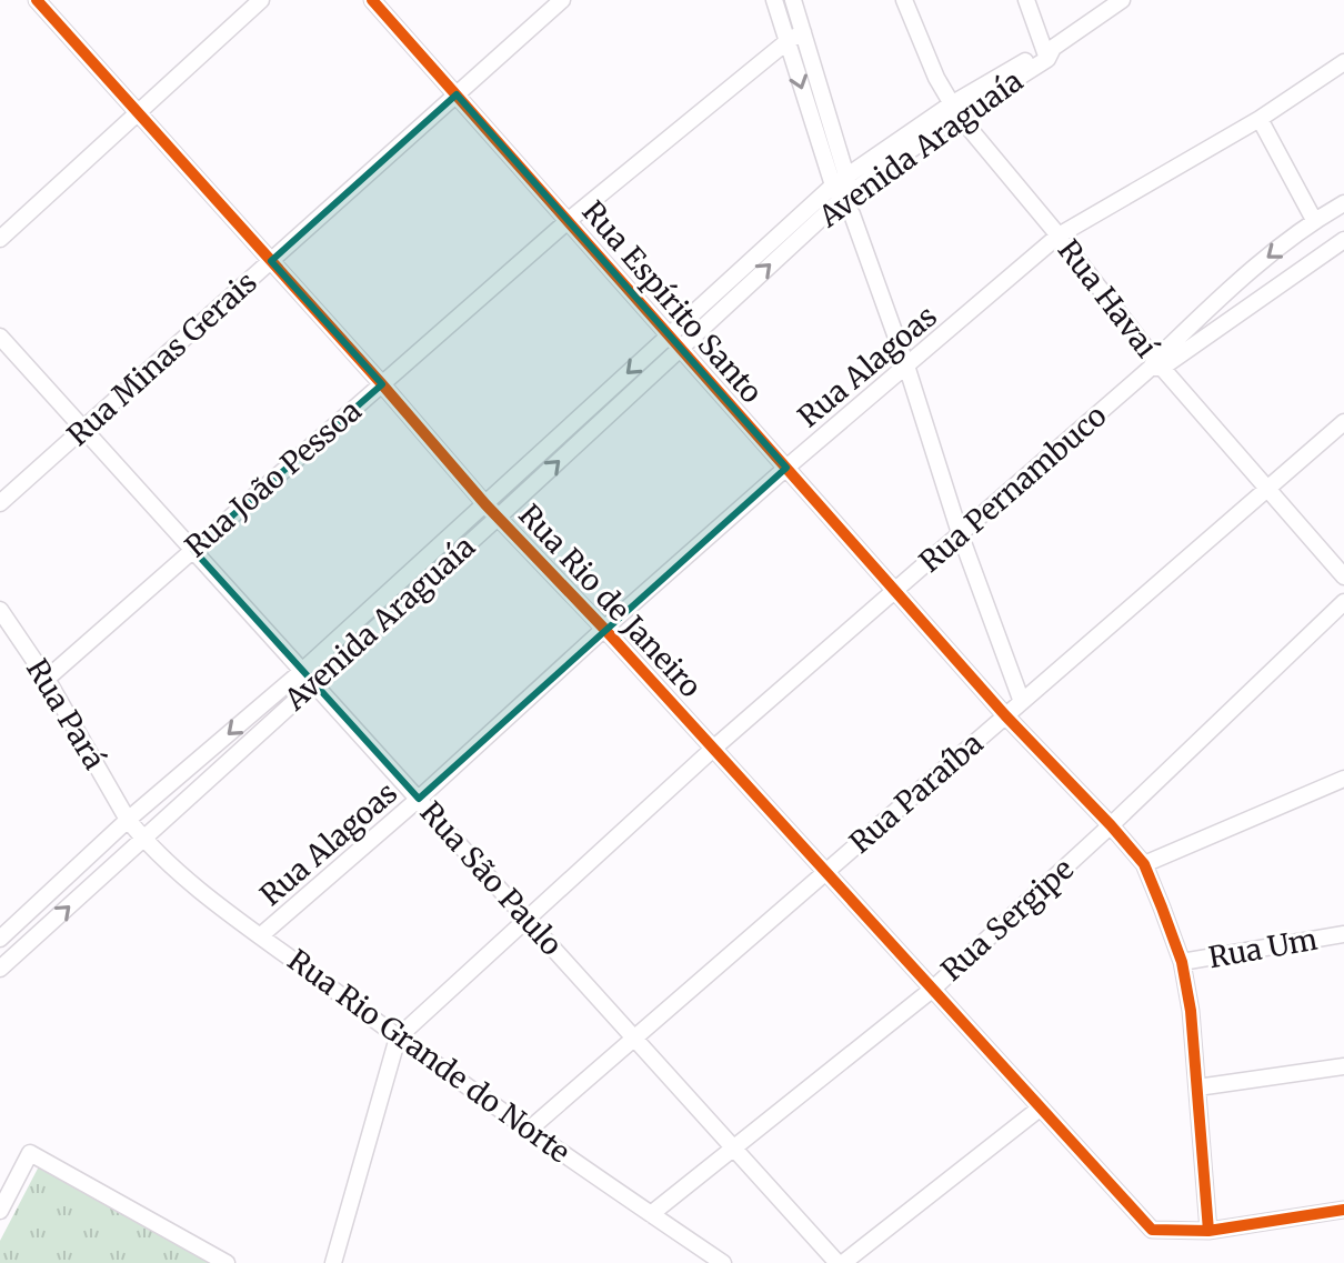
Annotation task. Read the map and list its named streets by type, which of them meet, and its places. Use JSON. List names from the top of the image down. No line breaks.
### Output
{"streets":{"street":["Avenida Araguaía","Rua Havaí","Rua Espírito Santo","Rua Minas Gerais","Rua Alagoas","Rua João Pessoa","Rua Pernambuco","Rua Rio de Janeiro","Rua Pará","Rua Paraíba","Rua São Paulo","Rua Sergipe","Rua Um","Rua Rio Grande do Norte"]},"crossings":[["Avenida Araguaía","Rua Havaí"],["Avenida Araguaía","Rua Espírito Santo"],["Avenida Araguaía","Rua Rio de Janeiro"],["Avenida Araguaía","Rua Pará"],["Avenida Araguaía","Rua São Paulo"],["Avenida Araguaía","Rua Rio Grande do Norte"],["Rua Havaí","Rua Alagoas"],["Rua Havaí","Rua Pernambuco"],["Rua Havaí","Rua Paraíba"],["Rua Espírito Santo","Rua Minas Gerais"],["Rua Espírito Santo","Rua Alagoas"],["Rua Espírito Santo","Rua João Pessoa"],["Rua Espírito Santo","Rua Pernambuco"],["Rua Espírito Santo","Rua Rio de Janeiro"],["Rua Espírito Santo","Rua Paraíba"],["Rua Espírito Santo","Rua Sergipe"],["Rua Espírito Santo","Rua Um"],["Rua Minas Gerais","Rua Rio de Janeiro"],["Rua Minas Gerais","Rua São Paulo"],["Rua Alagoas","Rua Rio de Janeiro"],["Rua Alagoas","Rua São Paulo"],["Rua Alagoas","Rua Rio Grande do Norte"],["Rua João Pessoa","Rua Rio de Janeiro"],["Rua João Pessoa","Rua Pará"],["Rua João Pessoa","Rua São Paulo"],["Rua Pernambuco","Rua Rio de Janeiro"],["Rua Pernambuco","Rua São Paulo"],["Rua Pernambuco","Rua Rio Grande do Norte"],["Rua Rio de Janeiro","Rua Paraíba"],["Rua Rio de Janeiro","Rua Sergipe"],["Rua Pará","Rua Rio Grande do Norte"],["Rua Paraíba","Rua São Paulo"],["Rua Paraíba","Rua Rio Grande do Norte"],["Rua São Paulo","Rua Sergipe"],["Rua Sergipe","Rua Rio Grande do Norte"]]}
